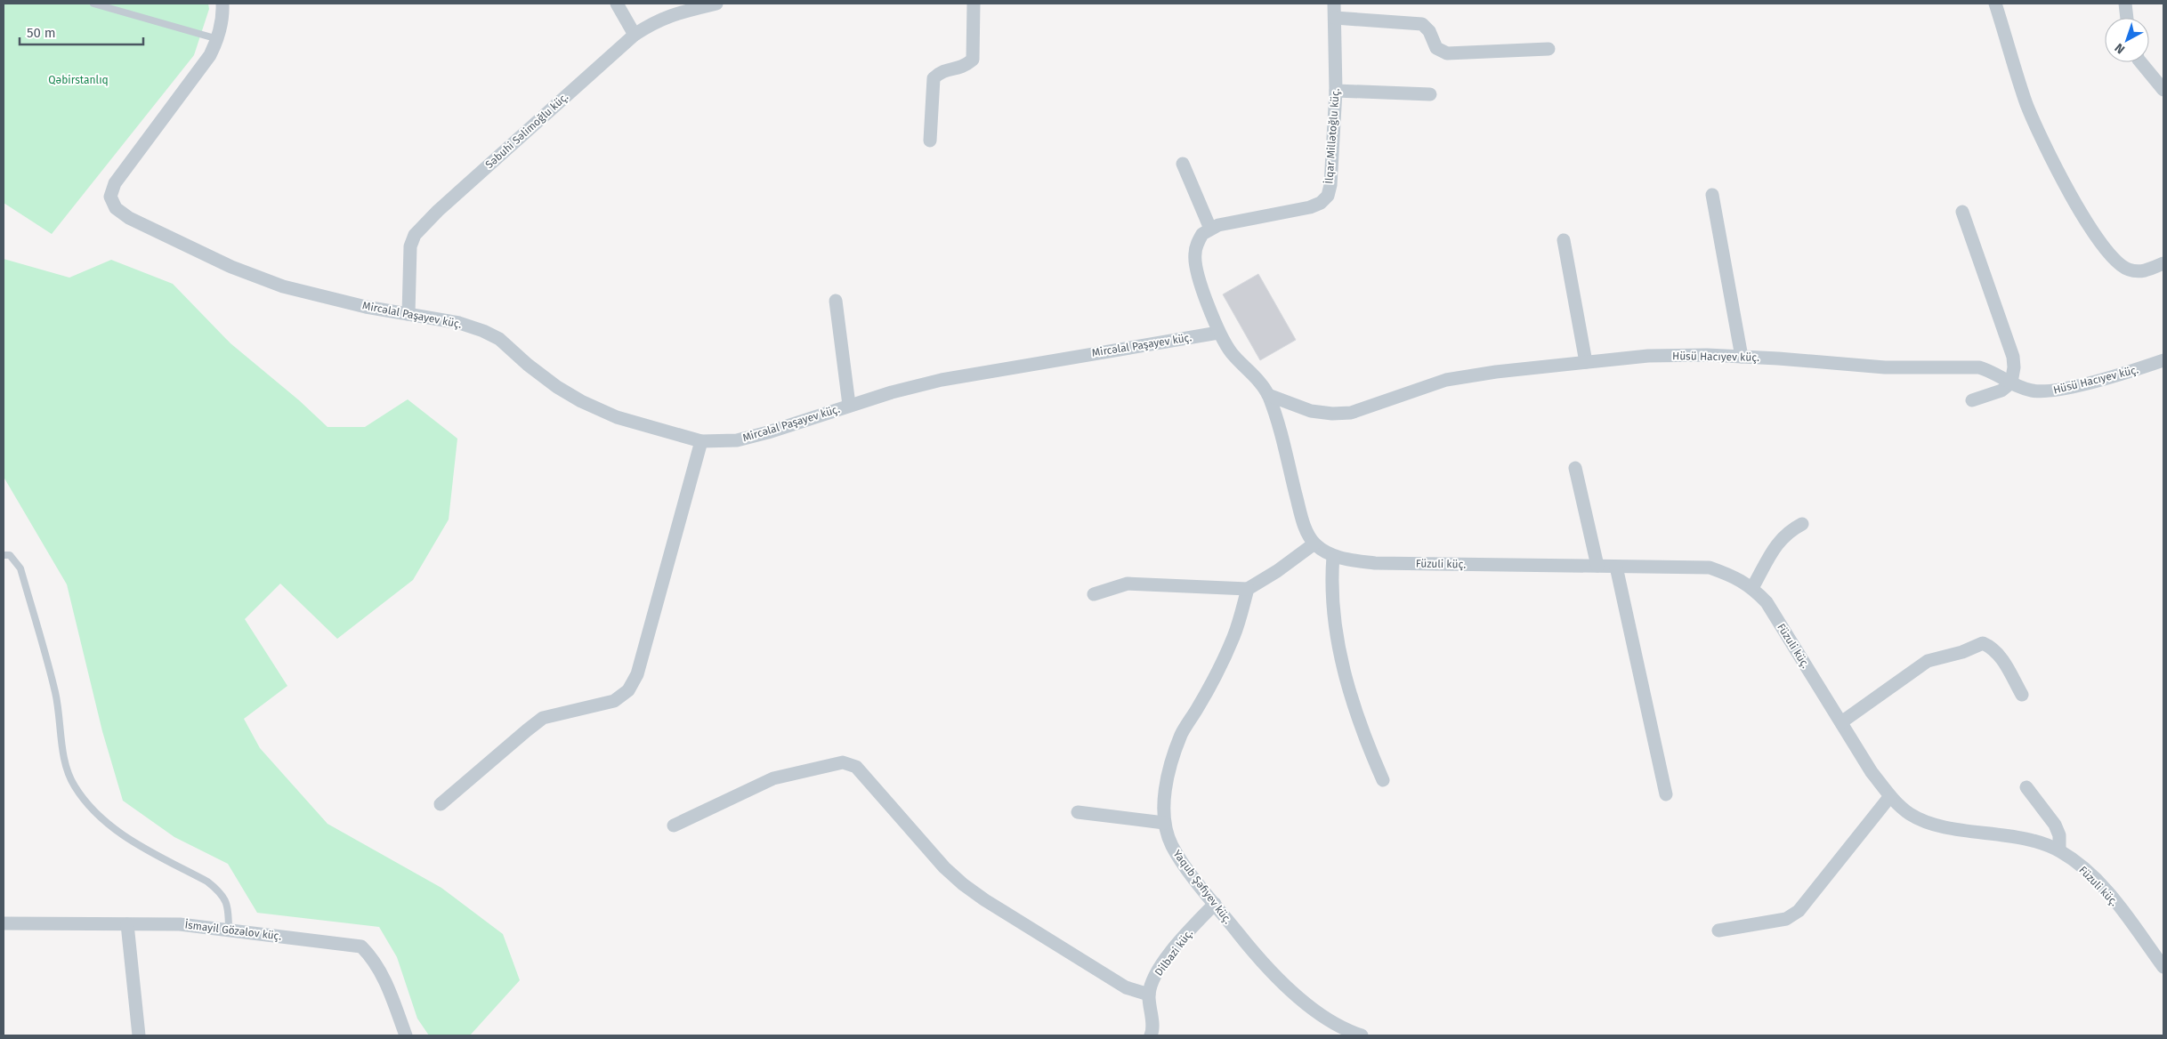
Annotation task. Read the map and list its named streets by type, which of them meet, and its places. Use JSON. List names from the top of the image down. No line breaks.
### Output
{"streets":{"street":["Səbuhi Səlimoğlu küç.","İlqar Millətoğlu küç.","Mircəlal Paşayev küç.","Hüsü Hacıyev küç.","Füzuli küç.","Yaqub Şəfiyev küç.","İsmayil Gözəlov küç.","Dilbazi küç."]},"crossings":[["Səbuhi Səlimoğlu küç.","Mircəlal Paşayev küç."],["Yaqub Şəfiyev küç.","Dilbazi küç."]],"parks":["Qəbirstanlıq"],"scale_bar":"50 m","north":"bottom left"}
